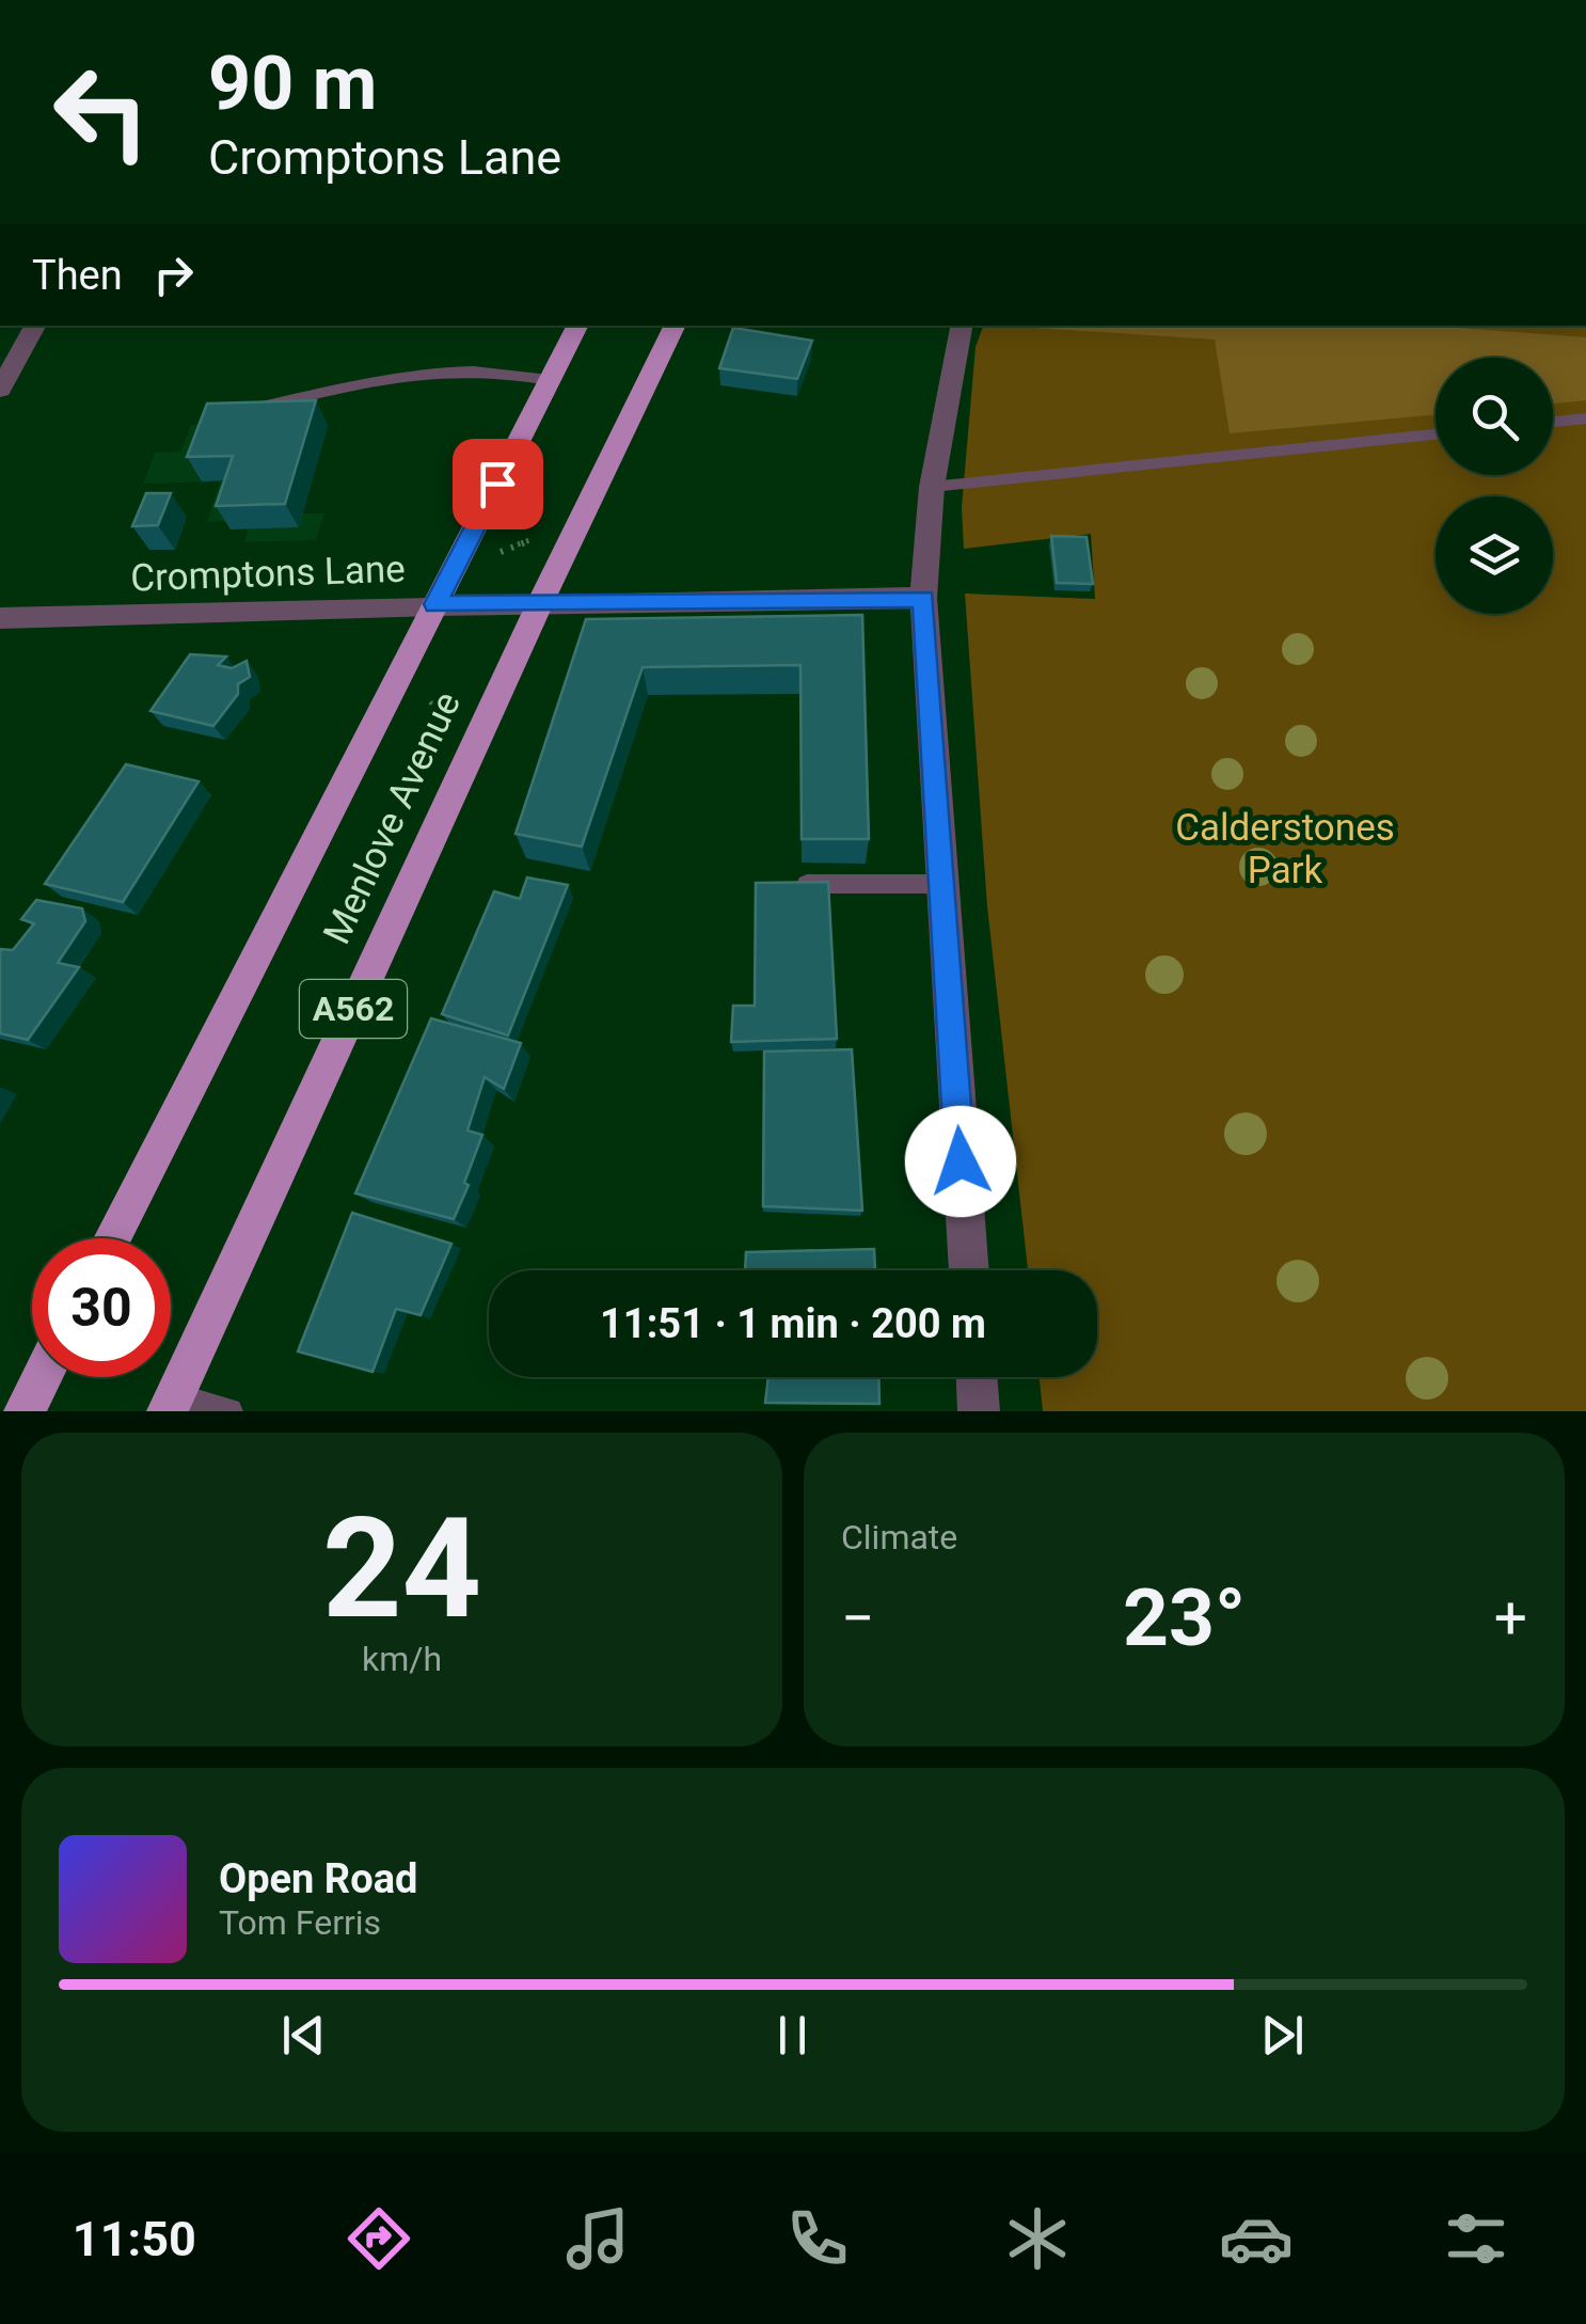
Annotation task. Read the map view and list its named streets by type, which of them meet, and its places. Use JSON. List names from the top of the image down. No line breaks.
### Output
{"streets":{"highway":["Menlove Avenue","A562"],"street":["Cromptons Lane"]},"crossings":[["Cromptons Lane","Menlove Avenue"]],"parks":["Calderstones Park"],"page":{"turn":["90 m","Cromptons Lane"],"then":"Then","limit":"30","trip":"11:51 · 1 min · 200 m","tile":[["24","km/h"],"Climate"],"heat":["−","23°","+"],"song":["Open Road","Tom Ferris"],"tabs":"11:50"}}
